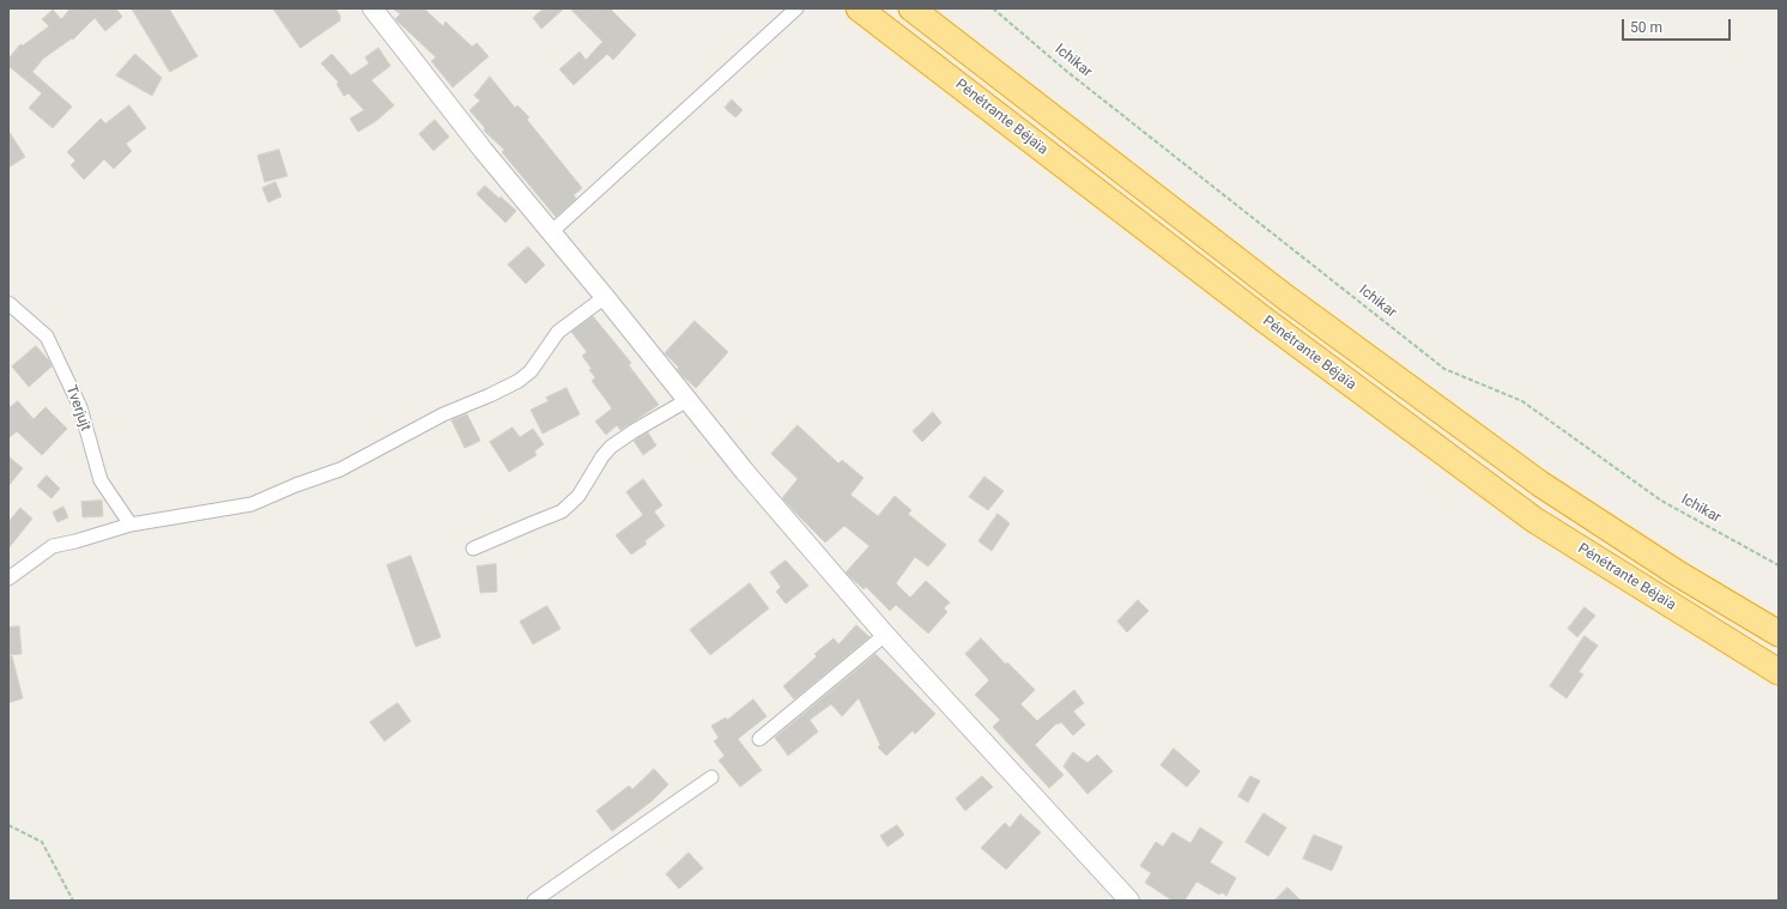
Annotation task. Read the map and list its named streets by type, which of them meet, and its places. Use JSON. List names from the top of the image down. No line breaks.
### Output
{"streets":{"highway":["Pénétrante Béjaïa"],"street":["Tverjujt"],"path":["Ichikar"]},"scale_bar":"50 m"}
